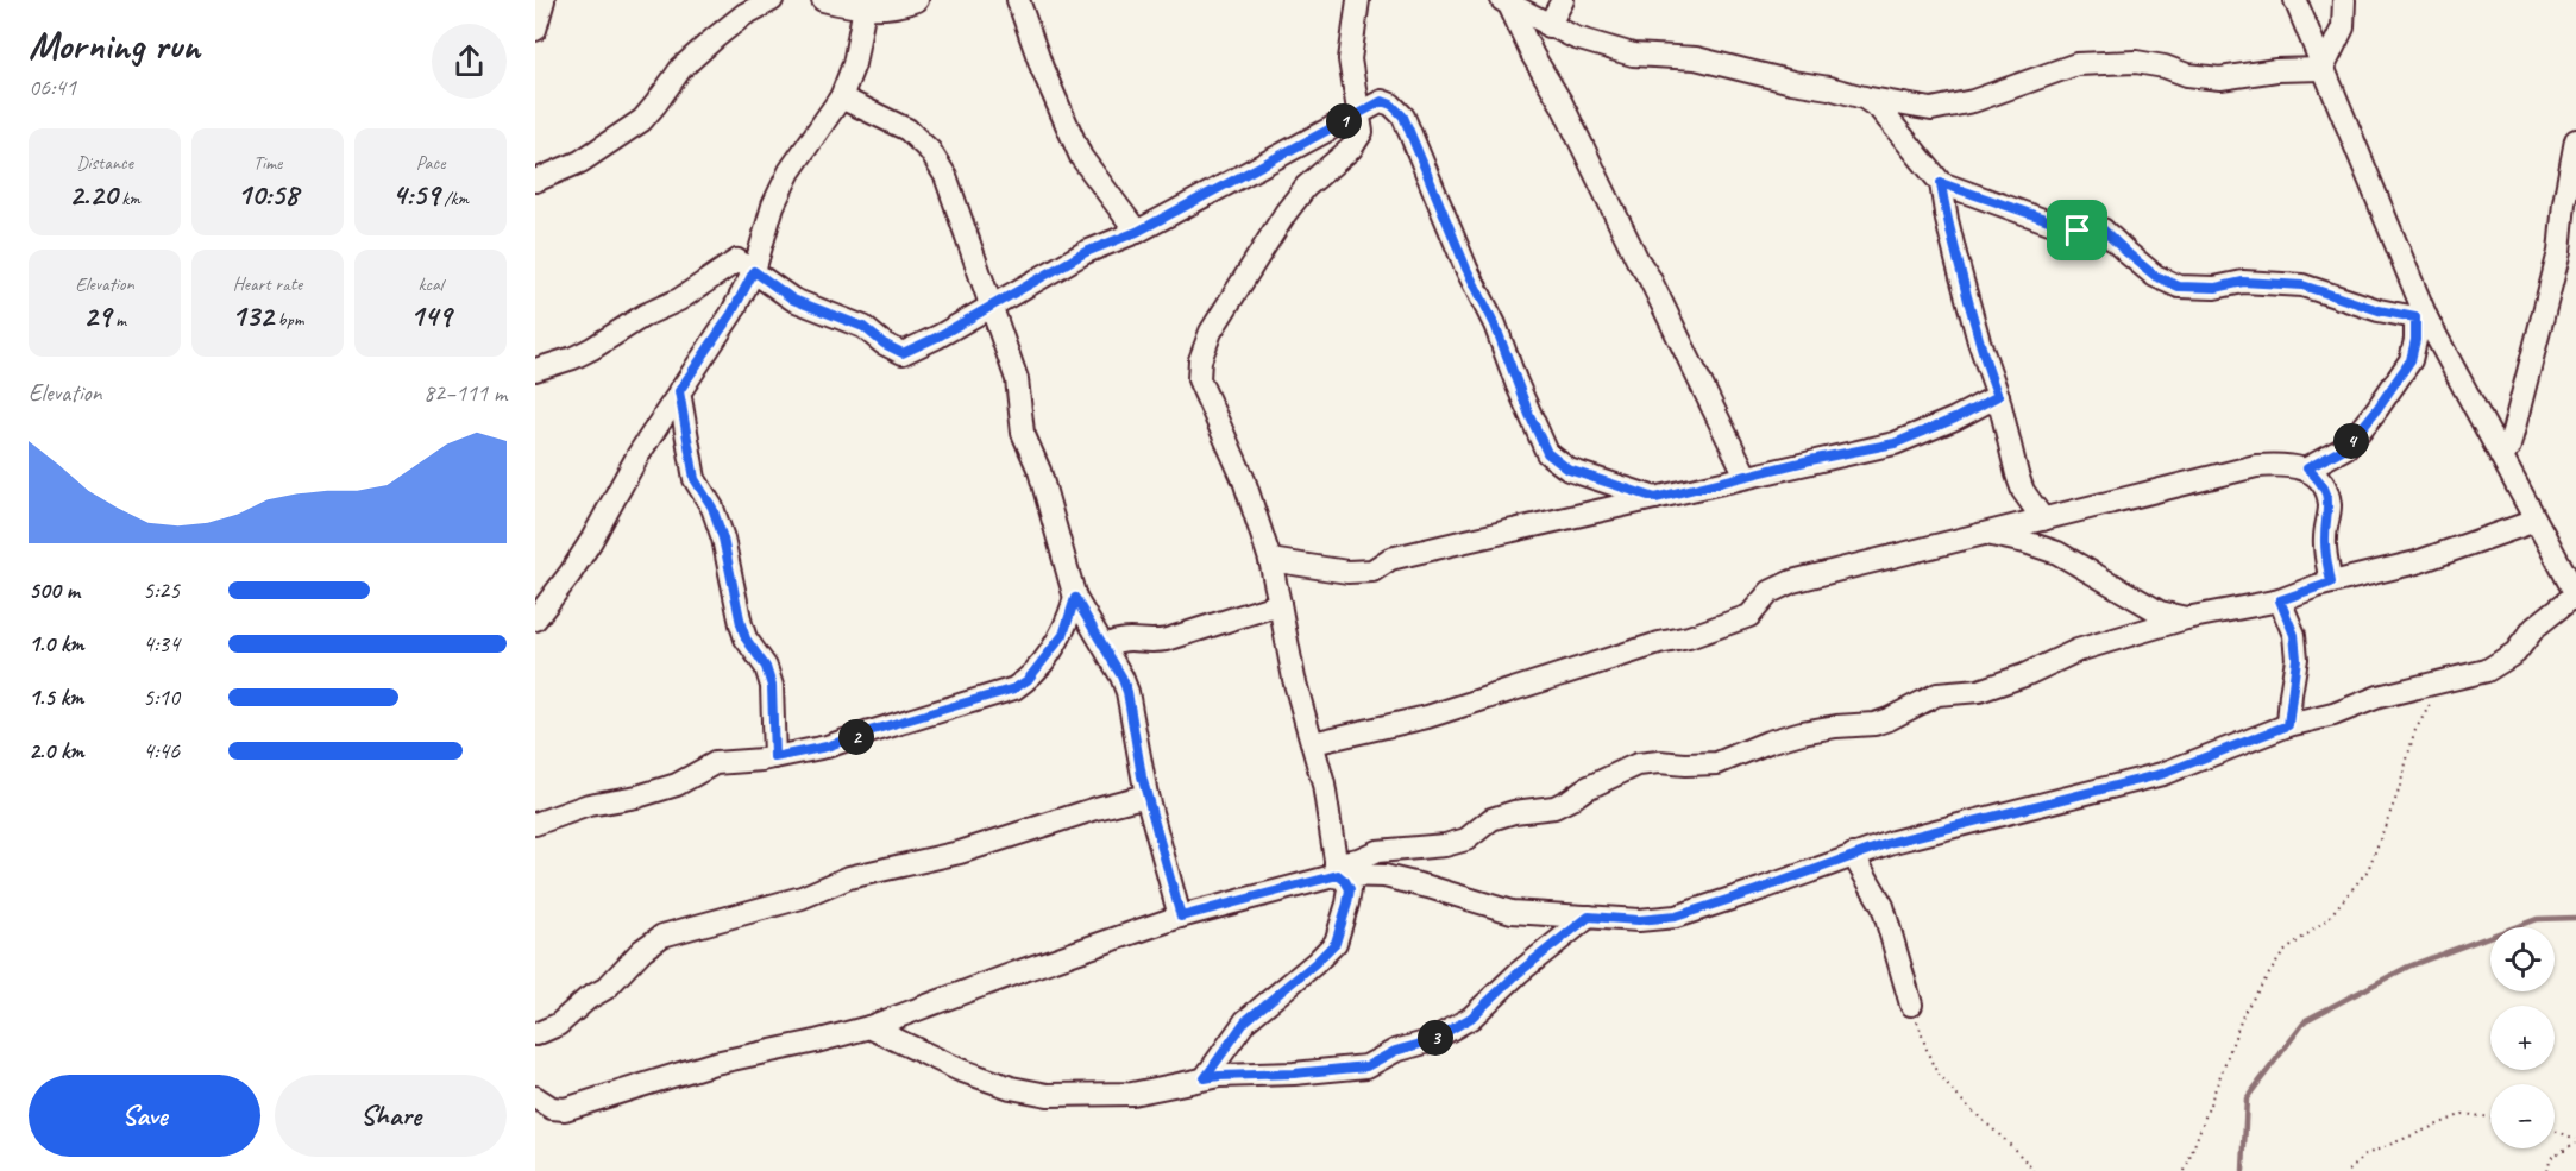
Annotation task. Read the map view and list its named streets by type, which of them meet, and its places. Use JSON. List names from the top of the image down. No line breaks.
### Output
{"page":{"heading":["Morning run","06:41"],"pins":["1","4","2","3"],"stats":[["Distance","2.20 km"],["Time","10:58"],["Pace","4:59 /km"],["Elevation","29 m"],["Heart rate","132 bpm"],["kcal","149"]],"chart":["Elevation","82–111 m"],"list":[{"name":"500 m","note":"5:25"},{"name":"1.0 km","note":"4:34"},{"name":"1.5 km","note":"5:10"},{"name":"2.0 km","note":"4:46"}],"map_buttons":["+","−"],"buttons":["Save","Share"]}}
